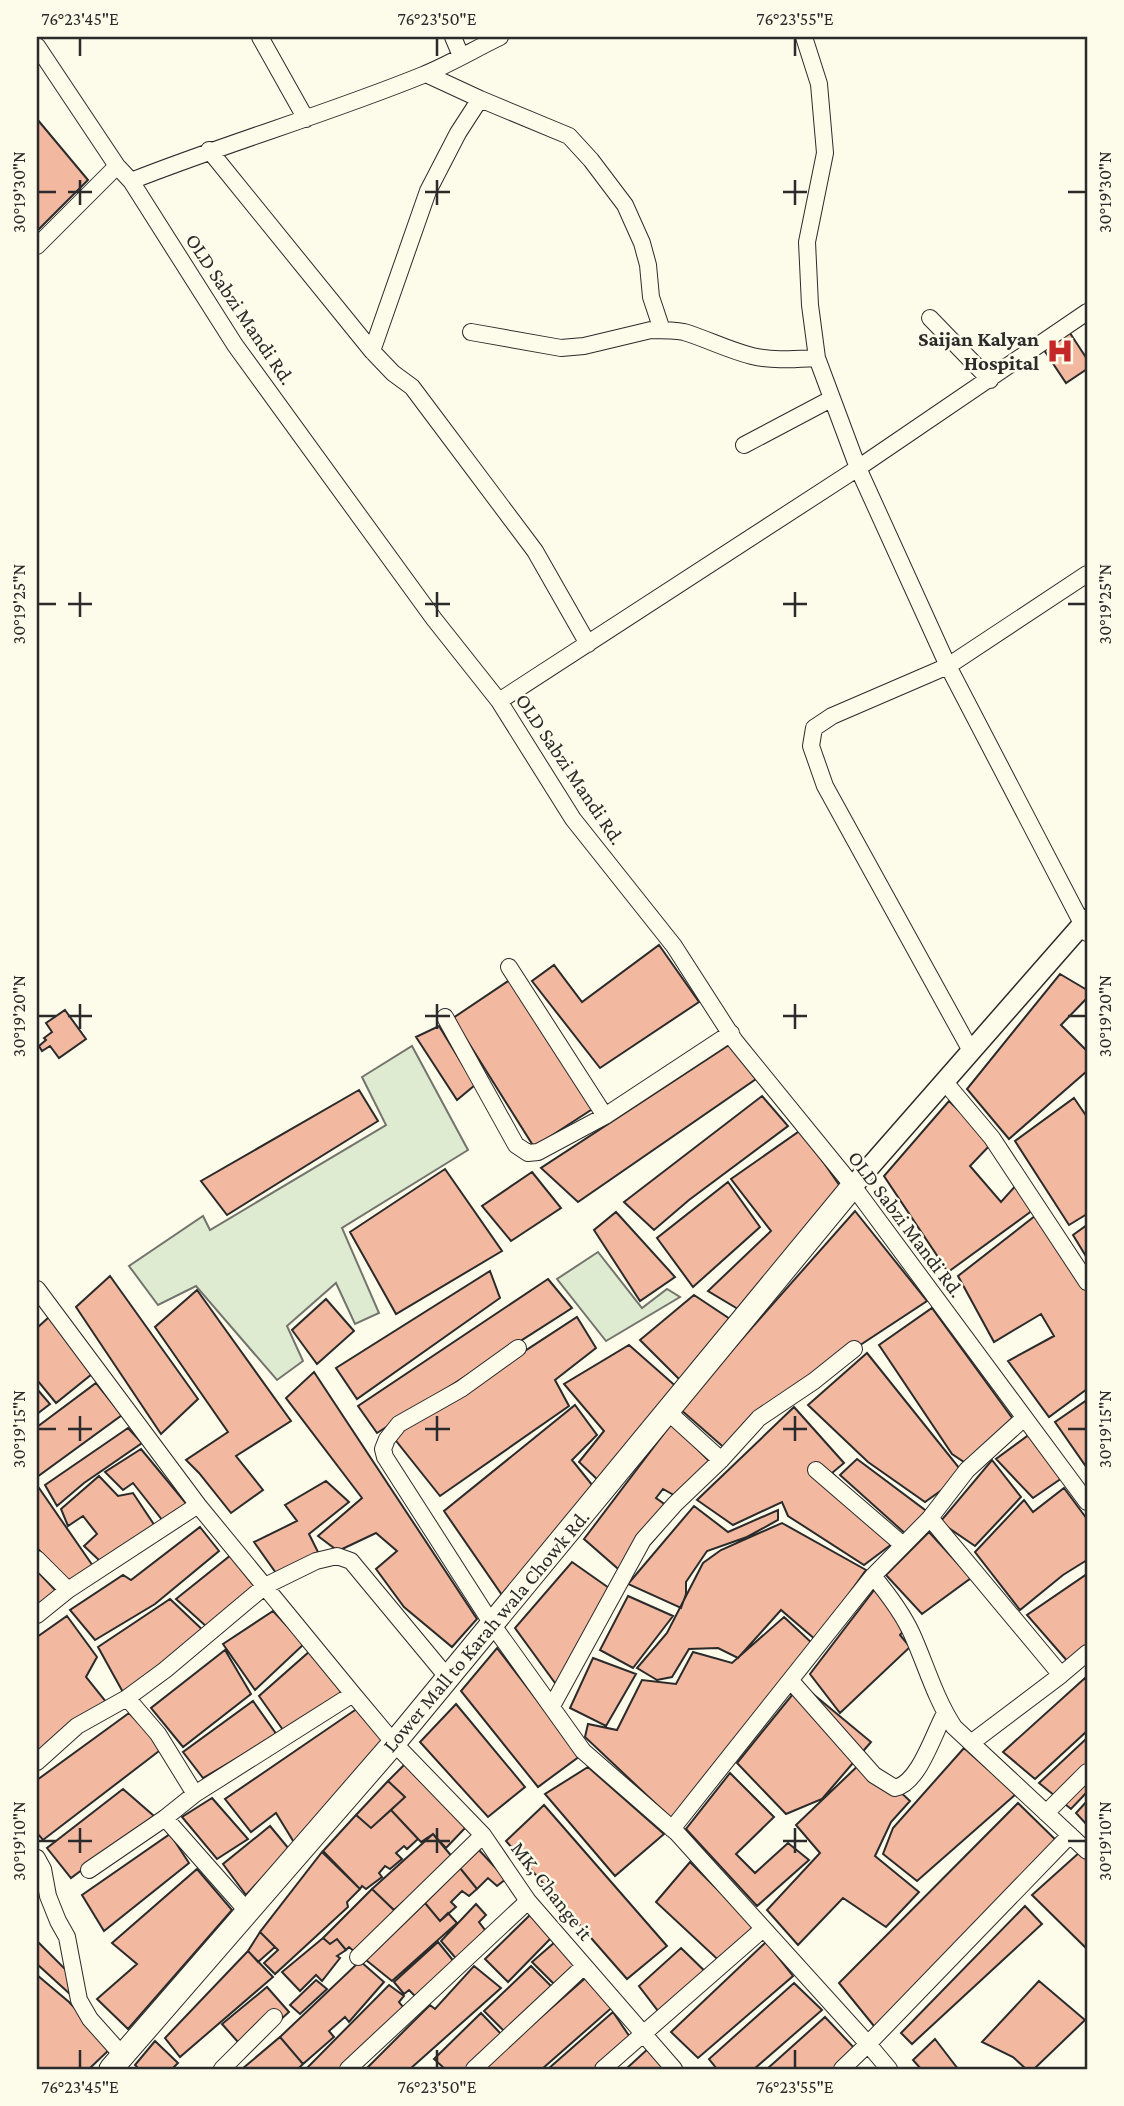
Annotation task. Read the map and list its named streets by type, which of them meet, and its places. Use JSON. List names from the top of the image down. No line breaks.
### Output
{"streets":{"main road":["Lower Mall to Karah wala Chowk Rd."],"street":["OLD Sabzi Mandi Rd.","MK, Change it"]},"crossings":[["OLD Sabzi Mandi Rd.","Lower Mall to Karah wala Chowk Rd."],["Lower Mall to Karah wala Chowk Rd.","MK, Change it"]],"places":{"hospital":["Saijan Kalyan Hospital"]},"coordinates":["76°23'45\"E","76°23'50\"E","76°23'55\"E","30°19'30\"N","30°19'25\"N","30°19'20\"N","30°19'15\"N","30°19'10\"N"]}
